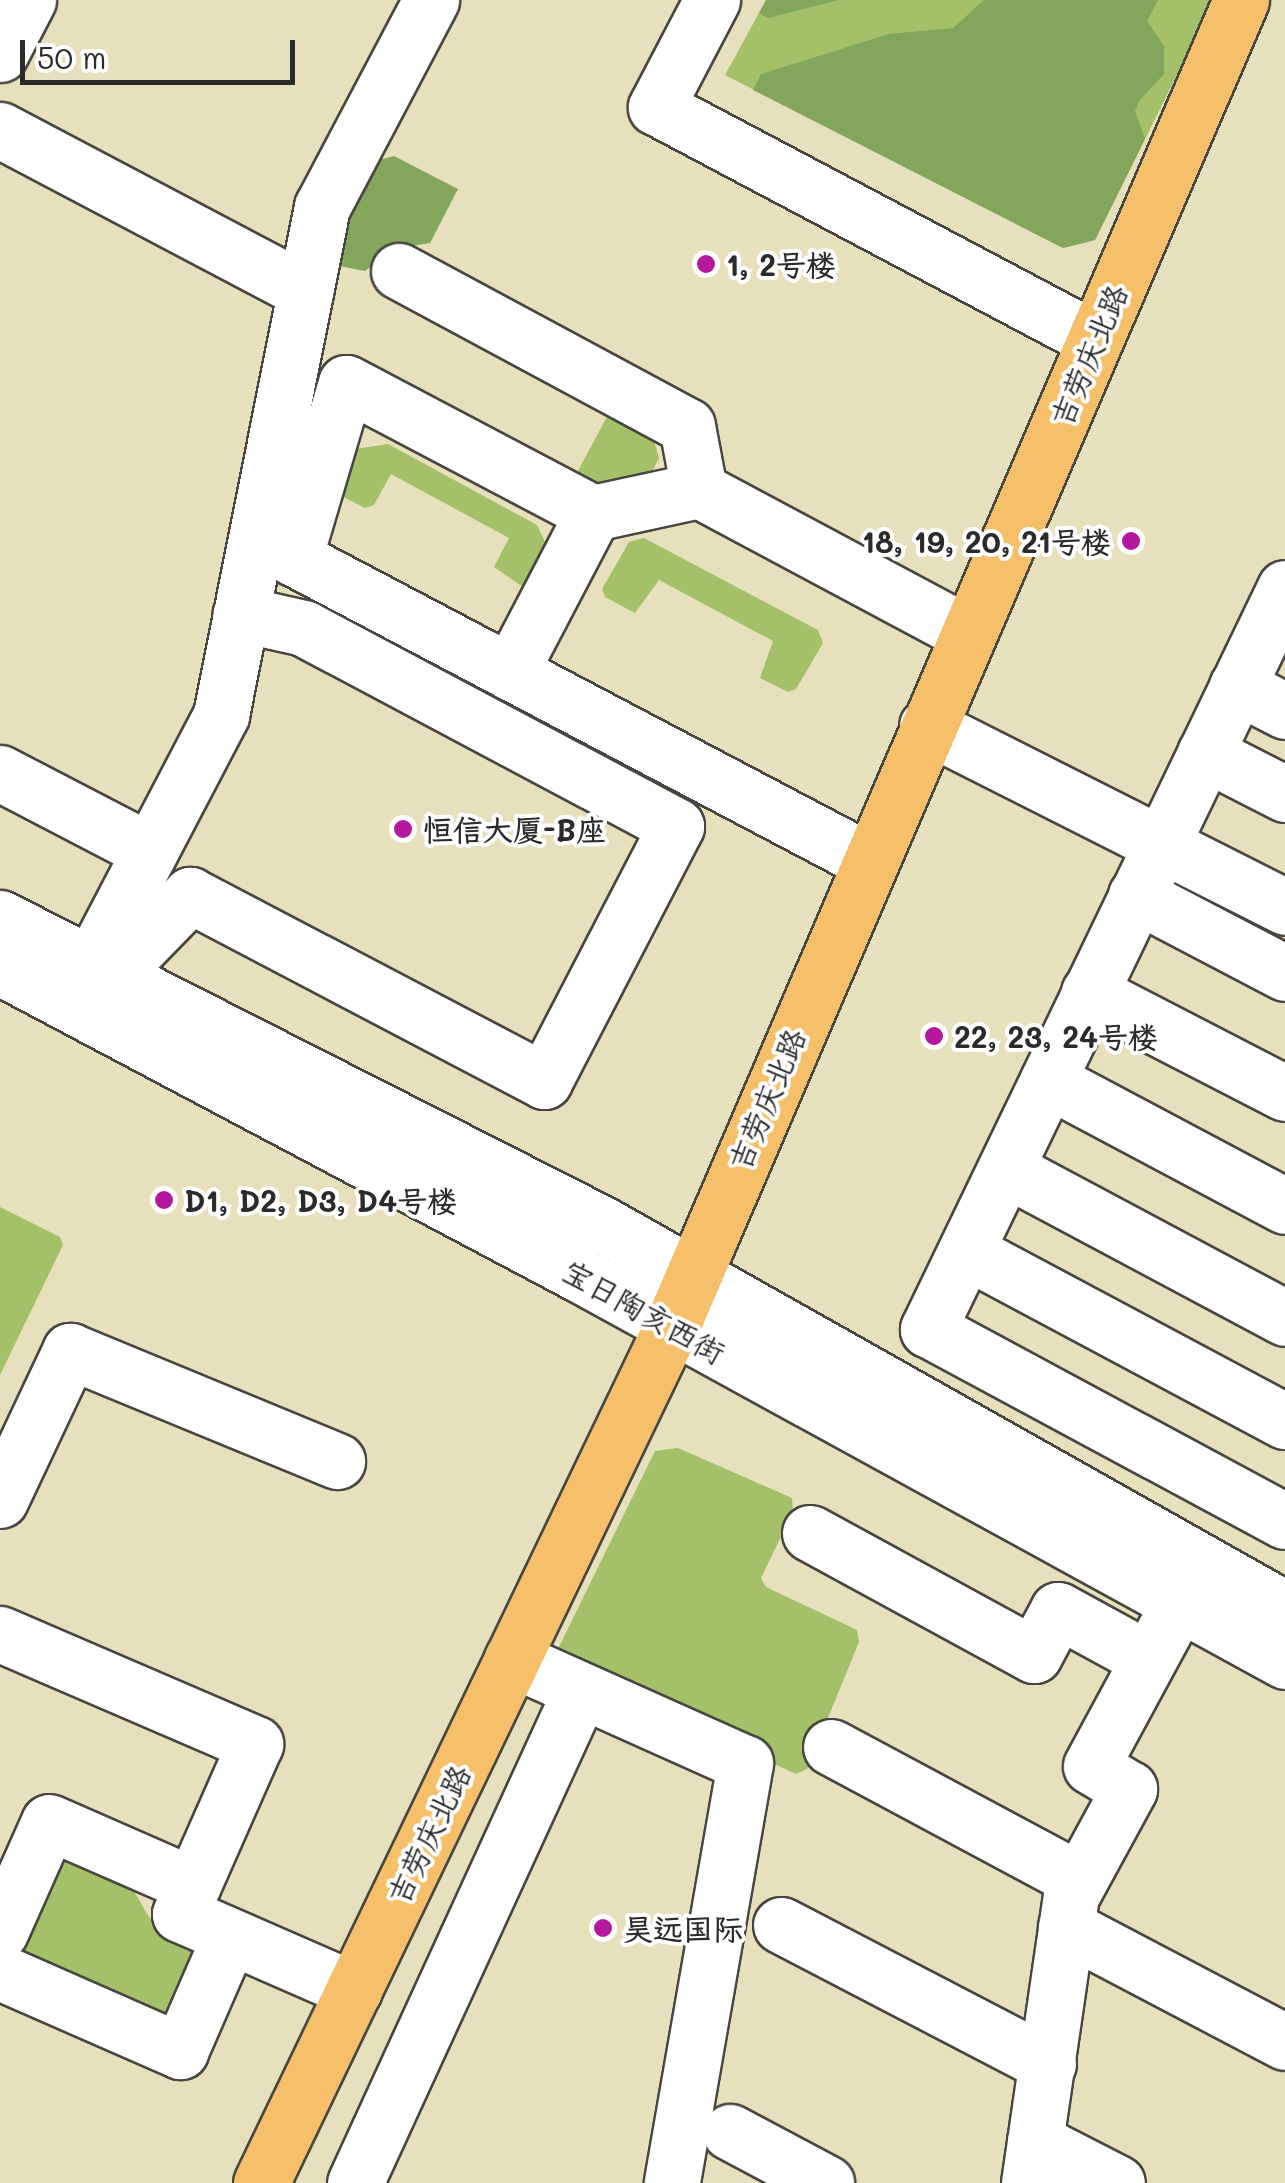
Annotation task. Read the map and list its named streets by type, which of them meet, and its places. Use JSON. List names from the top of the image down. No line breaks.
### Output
{"streets":{"main road":["吉劳庆北路"],"street":["宝日陶亥西街"]},"crossings":[["吉劳庆北路","宝日陶亥西街"]],"places":["1, 2号楼","18, 19, 20, 21号楼","恒信大厦-B座","22, 23, 24号楼","D1, D2, D3, D4号楼","昊远国际"],"scale_bar":"50 m"}
